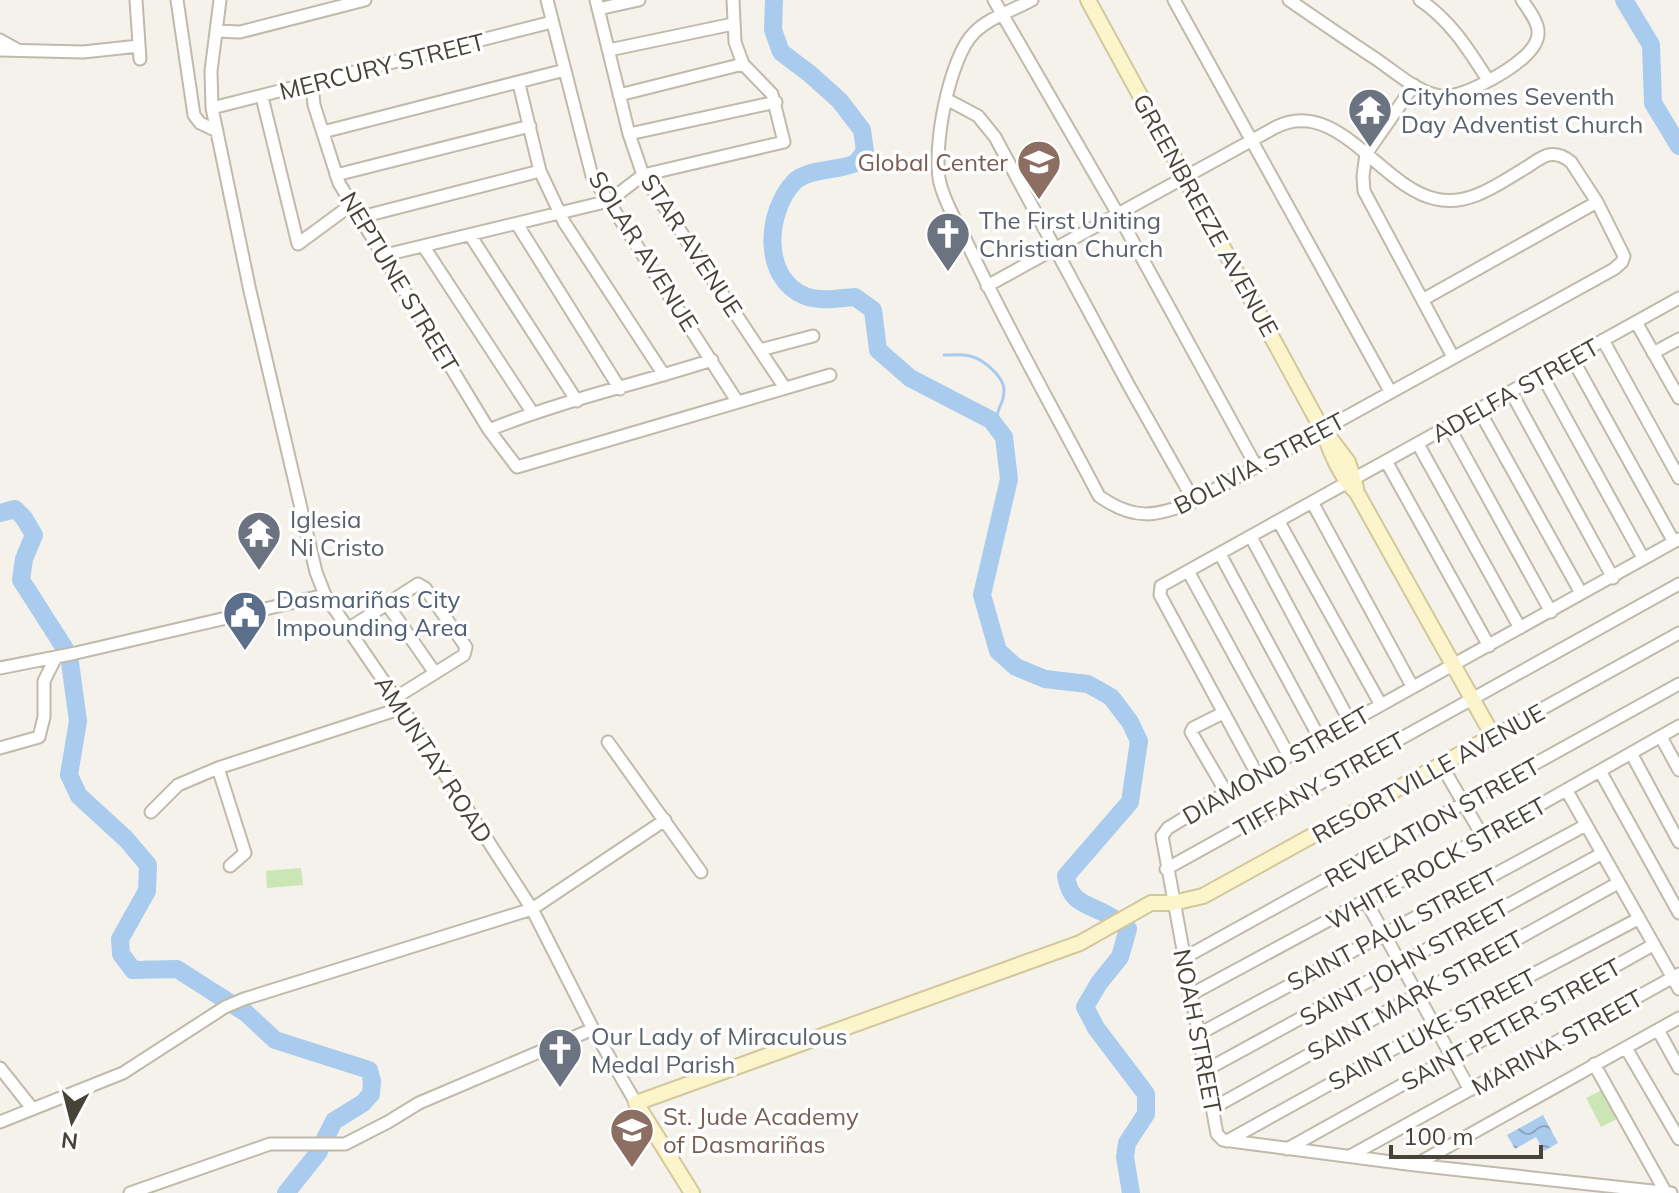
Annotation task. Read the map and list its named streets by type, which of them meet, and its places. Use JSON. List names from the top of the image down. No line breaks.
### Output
{"streets":{"street":["MERCURY STREET","GREENBREEZE AVENUE","STAR AVENUE","SOLAR AVENUE","NEPTUNE STREET","ADELFA STREET","BOLIVIA STREET","AMUNTAY ROAD","DIAMOND STREET","RESORTVILLE AVENUE","TIFFANY STREET","REVELATION STREET","WHITE ROCK STREET","SAINT PAUL STREET","SAINT JOHN STREET","SAINT MARK STREET","SAINT PETER STREET","SAINT LUKE STREET","NOAH STREET","MARINA STREET"]},"crossings":[["MERCURY STREET","SOLAR AVENUE"],["MERCURY STREET","NEPTUNE STREET"],["MERCURY STREET","AMUNTAY ROAD"],["GREENBREEZE AVENUE","ADELFA STREET"],["GREENBREEZE AVENUE","BOLIVIA STREET"],["GREENBREEZE AVENUE","DIAMOND STREET"],["GREENBREEZE AVENUE","RESORTVILLE AVENUE"],["GREENBREEZE AVENUE","TIFFANY STREET"],["SOLAR AVENUE","NEPTUNE STREET"],["AMUNTAY ROAD","RESORTVILLE AVENUE"],["DIAMOND STREET","RESORTVILLE AVENUE"],["DIAMOND STREET","TIFFANY STREET"],["DIAMOND STREET","NOAH STREET"],["RESORTVILLE AVENUE","NOAH STREET"],["REVELATION STREET","NOAH STREET"],["WHITE ROCK STREET","NOAH STREET"],["SAINT PAUL STREET","NOAH STREET"],["SAINT JOHN STREET","NOAH STREET"],["SAINT MARK STREET","NOAH STREET"],["SAINT PETER STREET","NOAH STREET"],["SAINT LUKE STREET","NOAH STREET"],["NOAH STREET","MARINA STREET"]],"places":{"temple":["Cityhomes Seventh Day Adventist Church","Iglesia Ni Cristo"],"school or university":["Global Center","St. Jude Academy of Dasmariñas"],"church":["The First Uniting Christian Church","Our Lady of Miraculous Medal Parish"],"public building":["Dasmariñas City Impounding Area"]},"scale_bar":"100 m","north":"bottom"}
